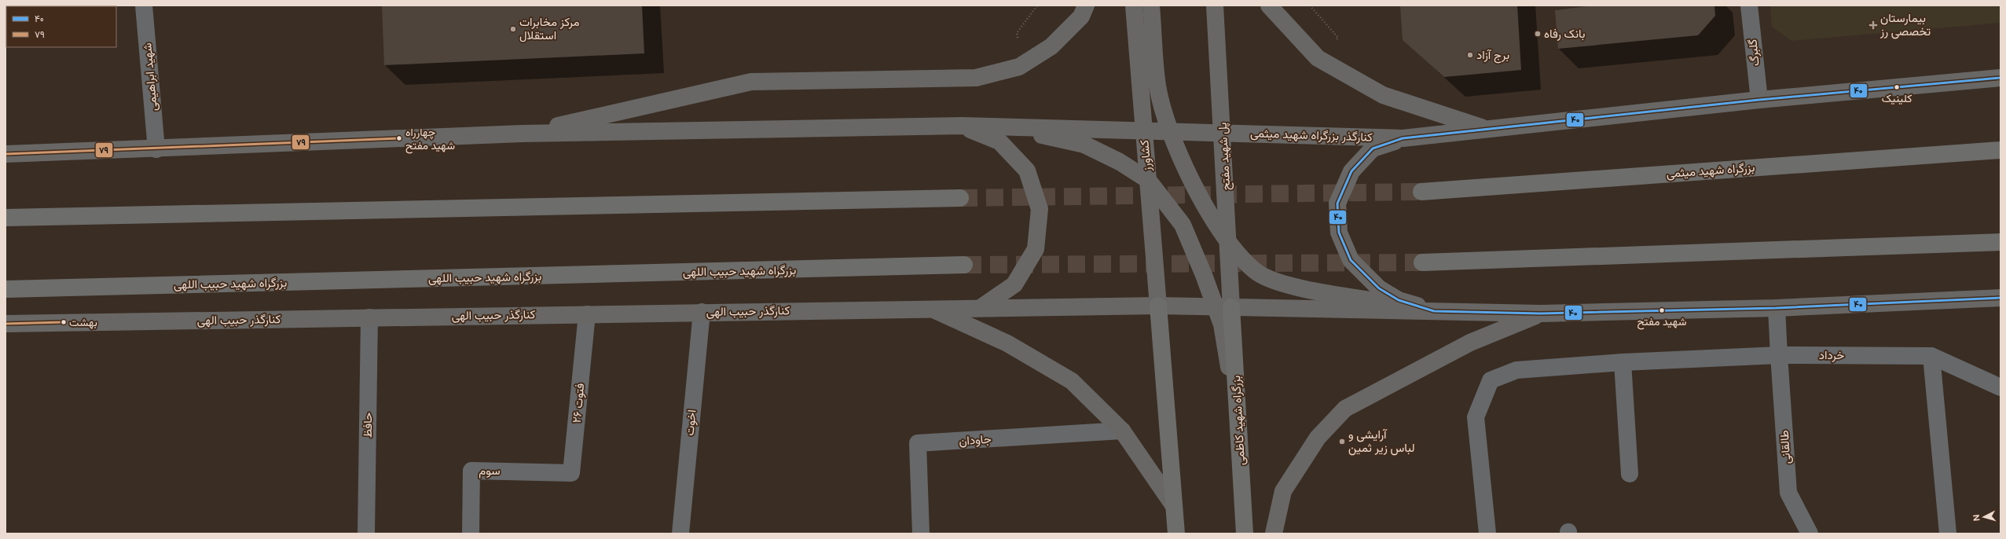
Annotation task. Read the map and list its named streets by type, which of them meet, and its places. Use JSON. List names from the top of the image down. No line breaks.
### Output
{"streets":{"highway":["بزرگراه شهید میثمی","بزرگراه شهید حبیب اللهی","بزرگراه شهید کاظمی"],"main road":["کنارگذر بزرگراه شهید میثمی","کشاورز","پل شهید مفتح","کنارگذر حبیب الهی"],"street":["گلبرگ","شهید ابراهیمی","خرداد","فتوت ۲۶","اخوت","حافظ","جاودان","طالقانی","سوم"]},"crossings":[["گلبرگ","کنارگذر بزرگراه شهید میثمی"],["کنارگذر بزرگراه شهید میثمی","کشاورز"],["کنارگذر بزرگراه شهید میثمی","پل شهید مفتح"],["کشاورز","کنارگذر حبیب الهی"],["پل شهید مفتح","کنارگذر حبیب الهی"],["پل شهید مفتح","بزرگراه شهید کاظمی"],["کنارگذر حبیب الهی","فتوت ۲۶"],["کنارگذر حبیب الهی","بزرگراه شهید کاظمی"],["کنارگذر حبیب الهی","اخوت"],["کنارگذر حبیب الهی","حافظ"],["خرداد","طالقانی"],["فتوت ۲۶","سوم"]],"places":{"health":["بیمارستان تخصصی رز"],"other":["مرکز مخابرات استقلال","بانک رفاه","برج آزاد","کلینیک","چهارراه شهید مفتح","شهید مفتح","بهشت","آرایشی و لباس زیر ثمین"]},"lines":["transit line ۴۰","transit line ۷۹"],"legend":["۴۰","۷۹"],"north":"left"}
